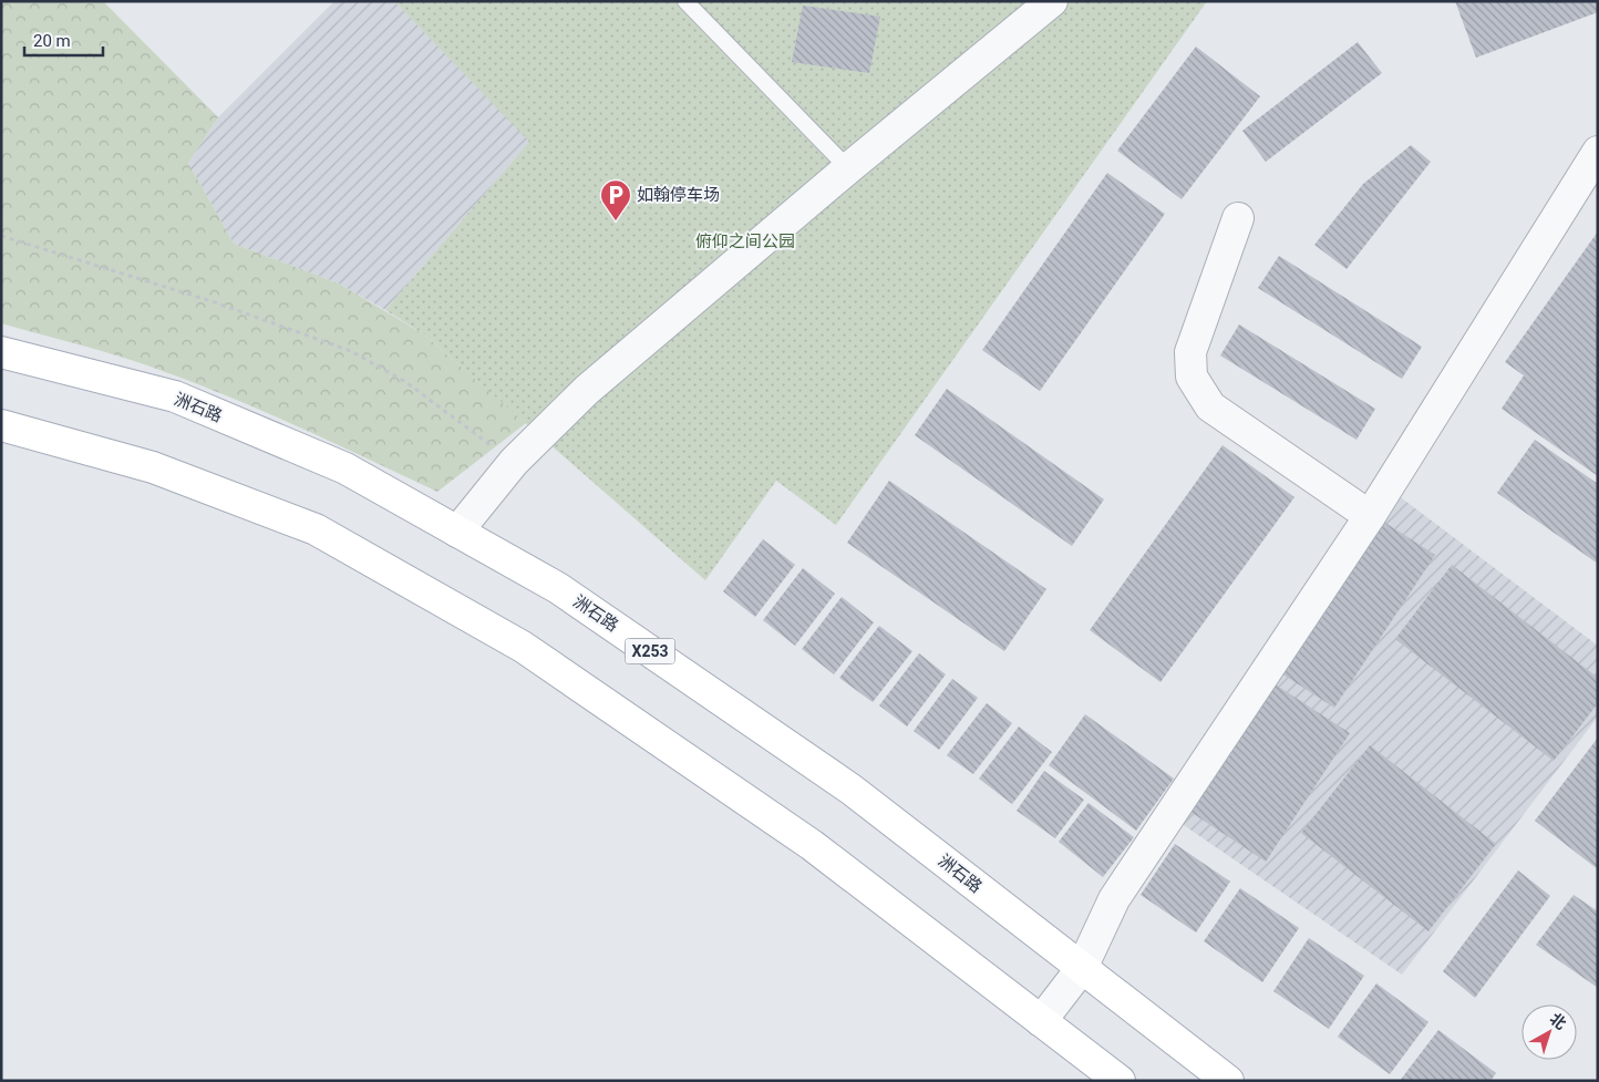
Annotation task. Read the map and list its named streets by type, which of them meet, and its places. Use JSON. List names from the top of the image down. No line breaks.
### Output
{"streets":{"main road":["洲石路","X253"]},"parks":["俯仰之间公园"],"places":{"parking":["如翰停车场"]},"scale_bar":"20 m","north":"top right"}
